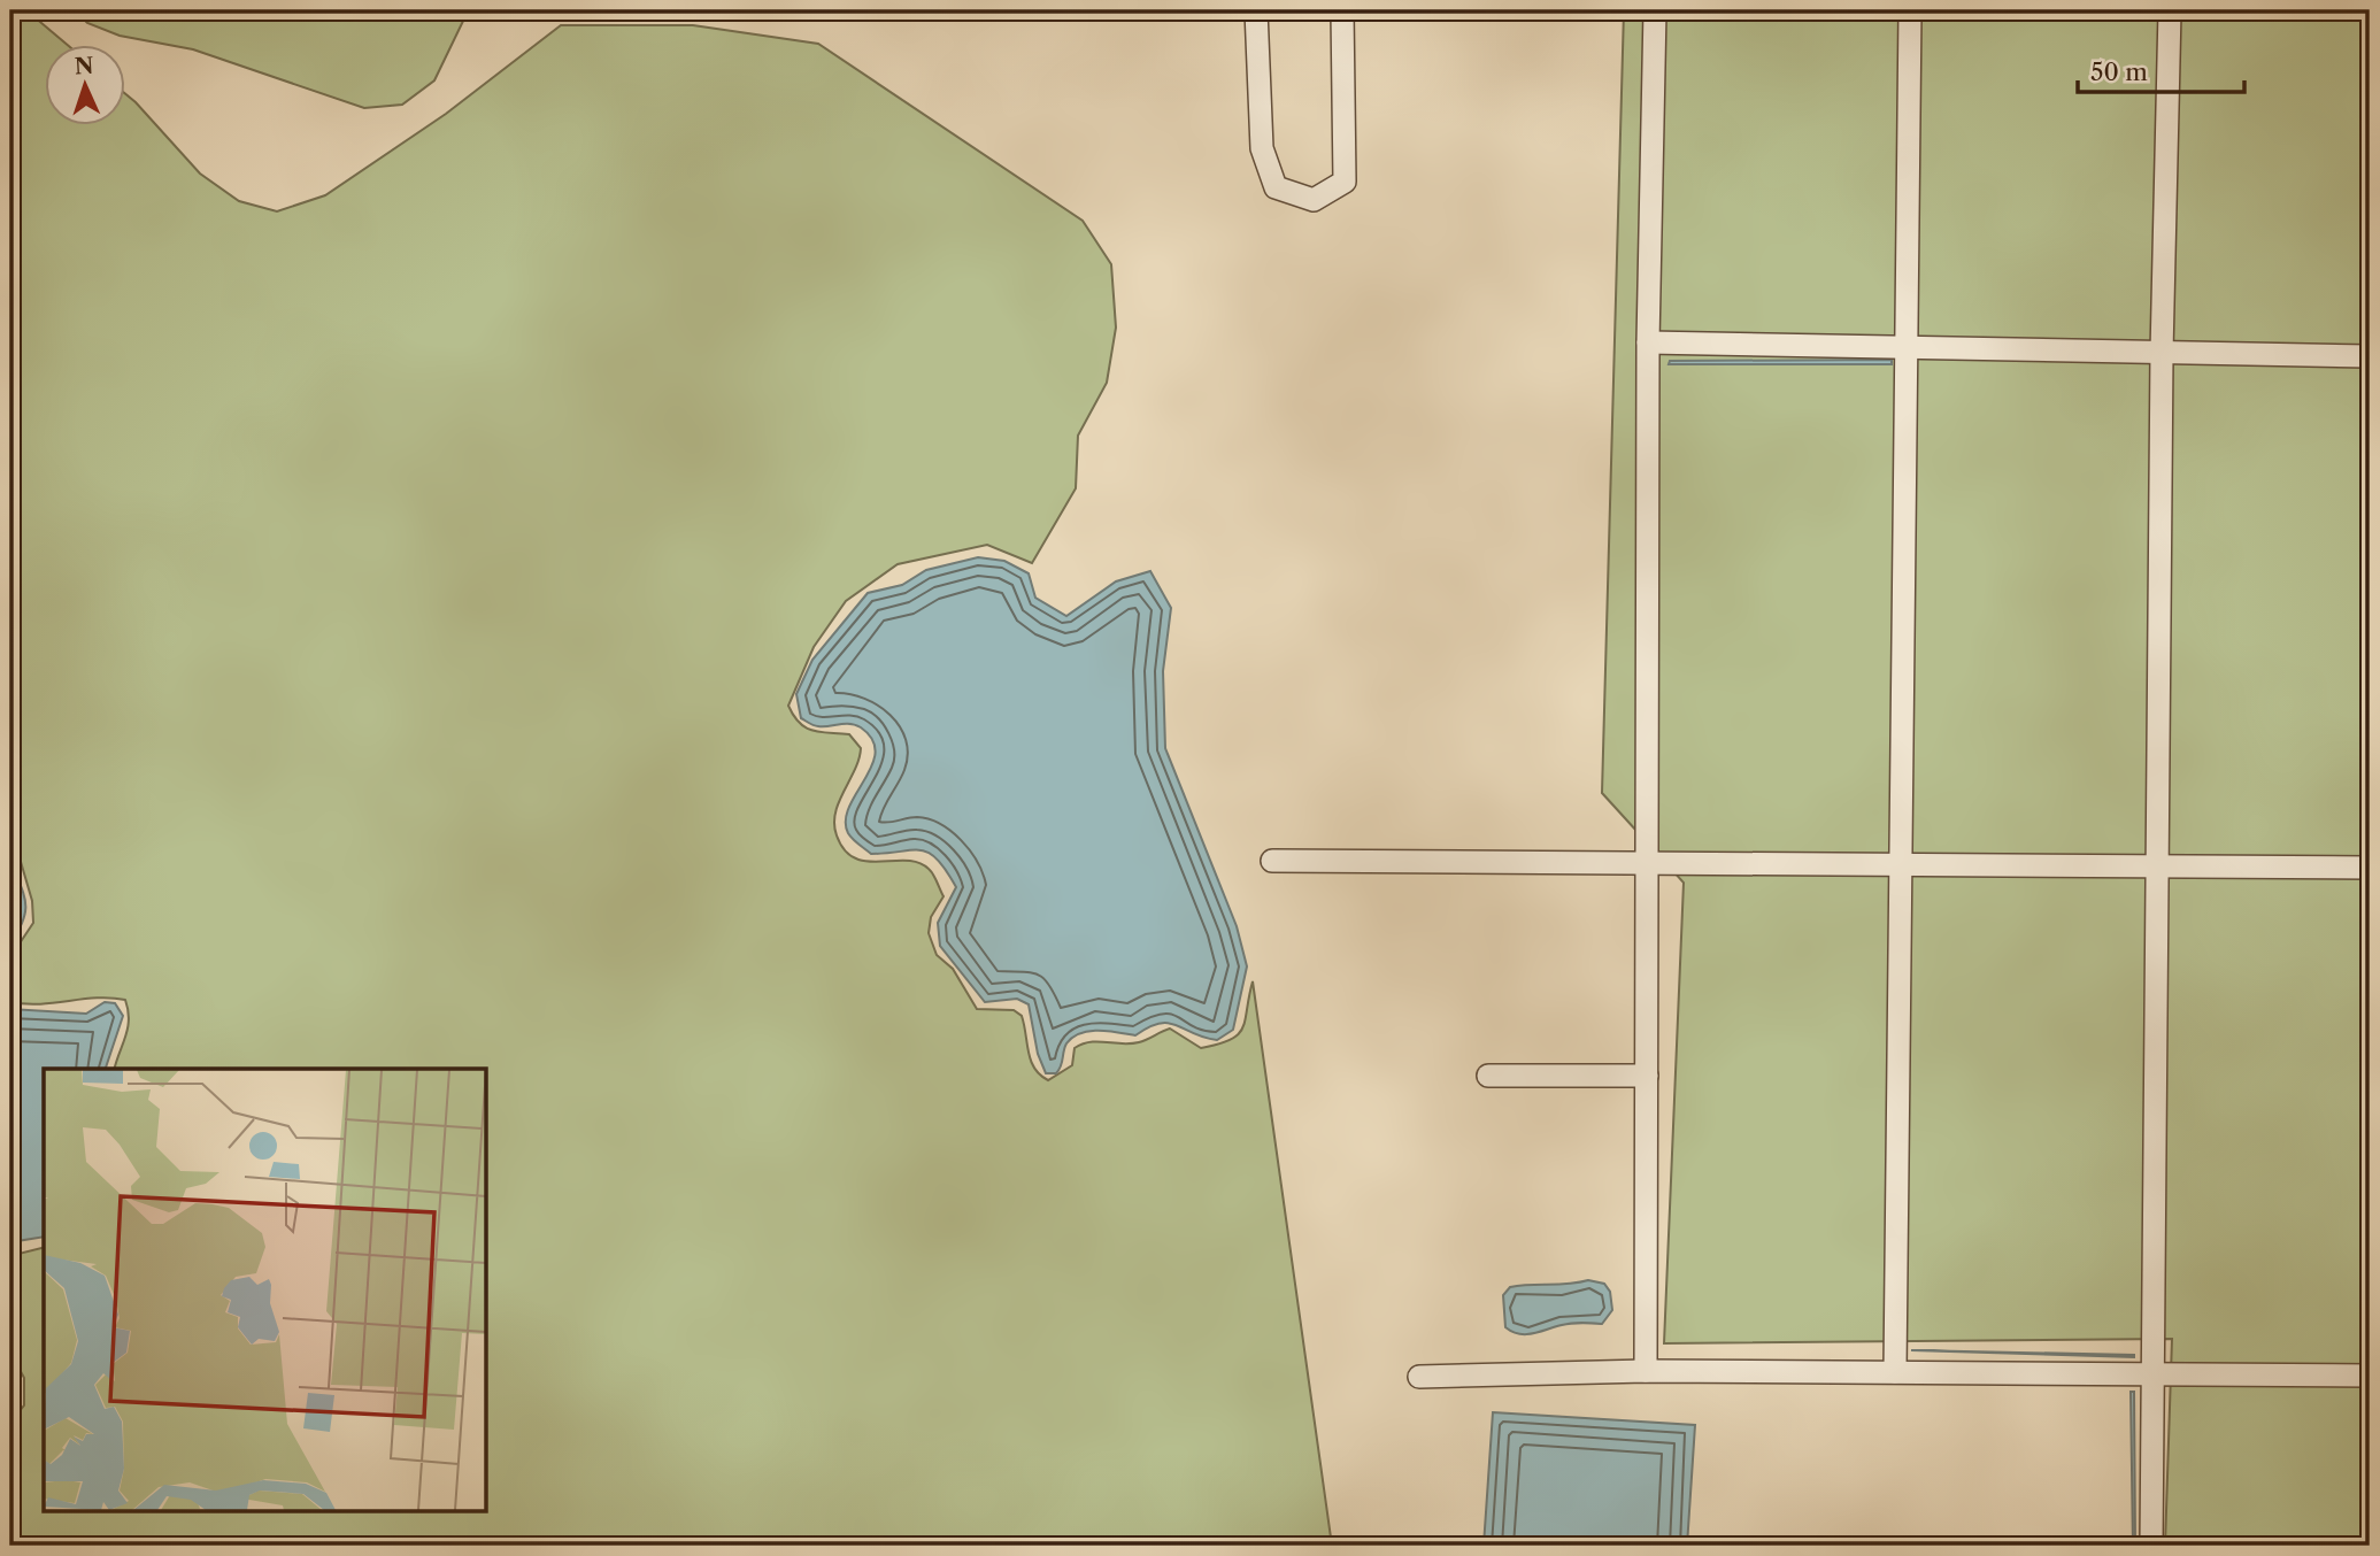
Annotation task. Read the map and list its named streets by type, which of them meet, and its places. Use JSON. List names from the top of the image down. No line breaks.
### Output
{"scale_bar":"50 m","north":"top"}
